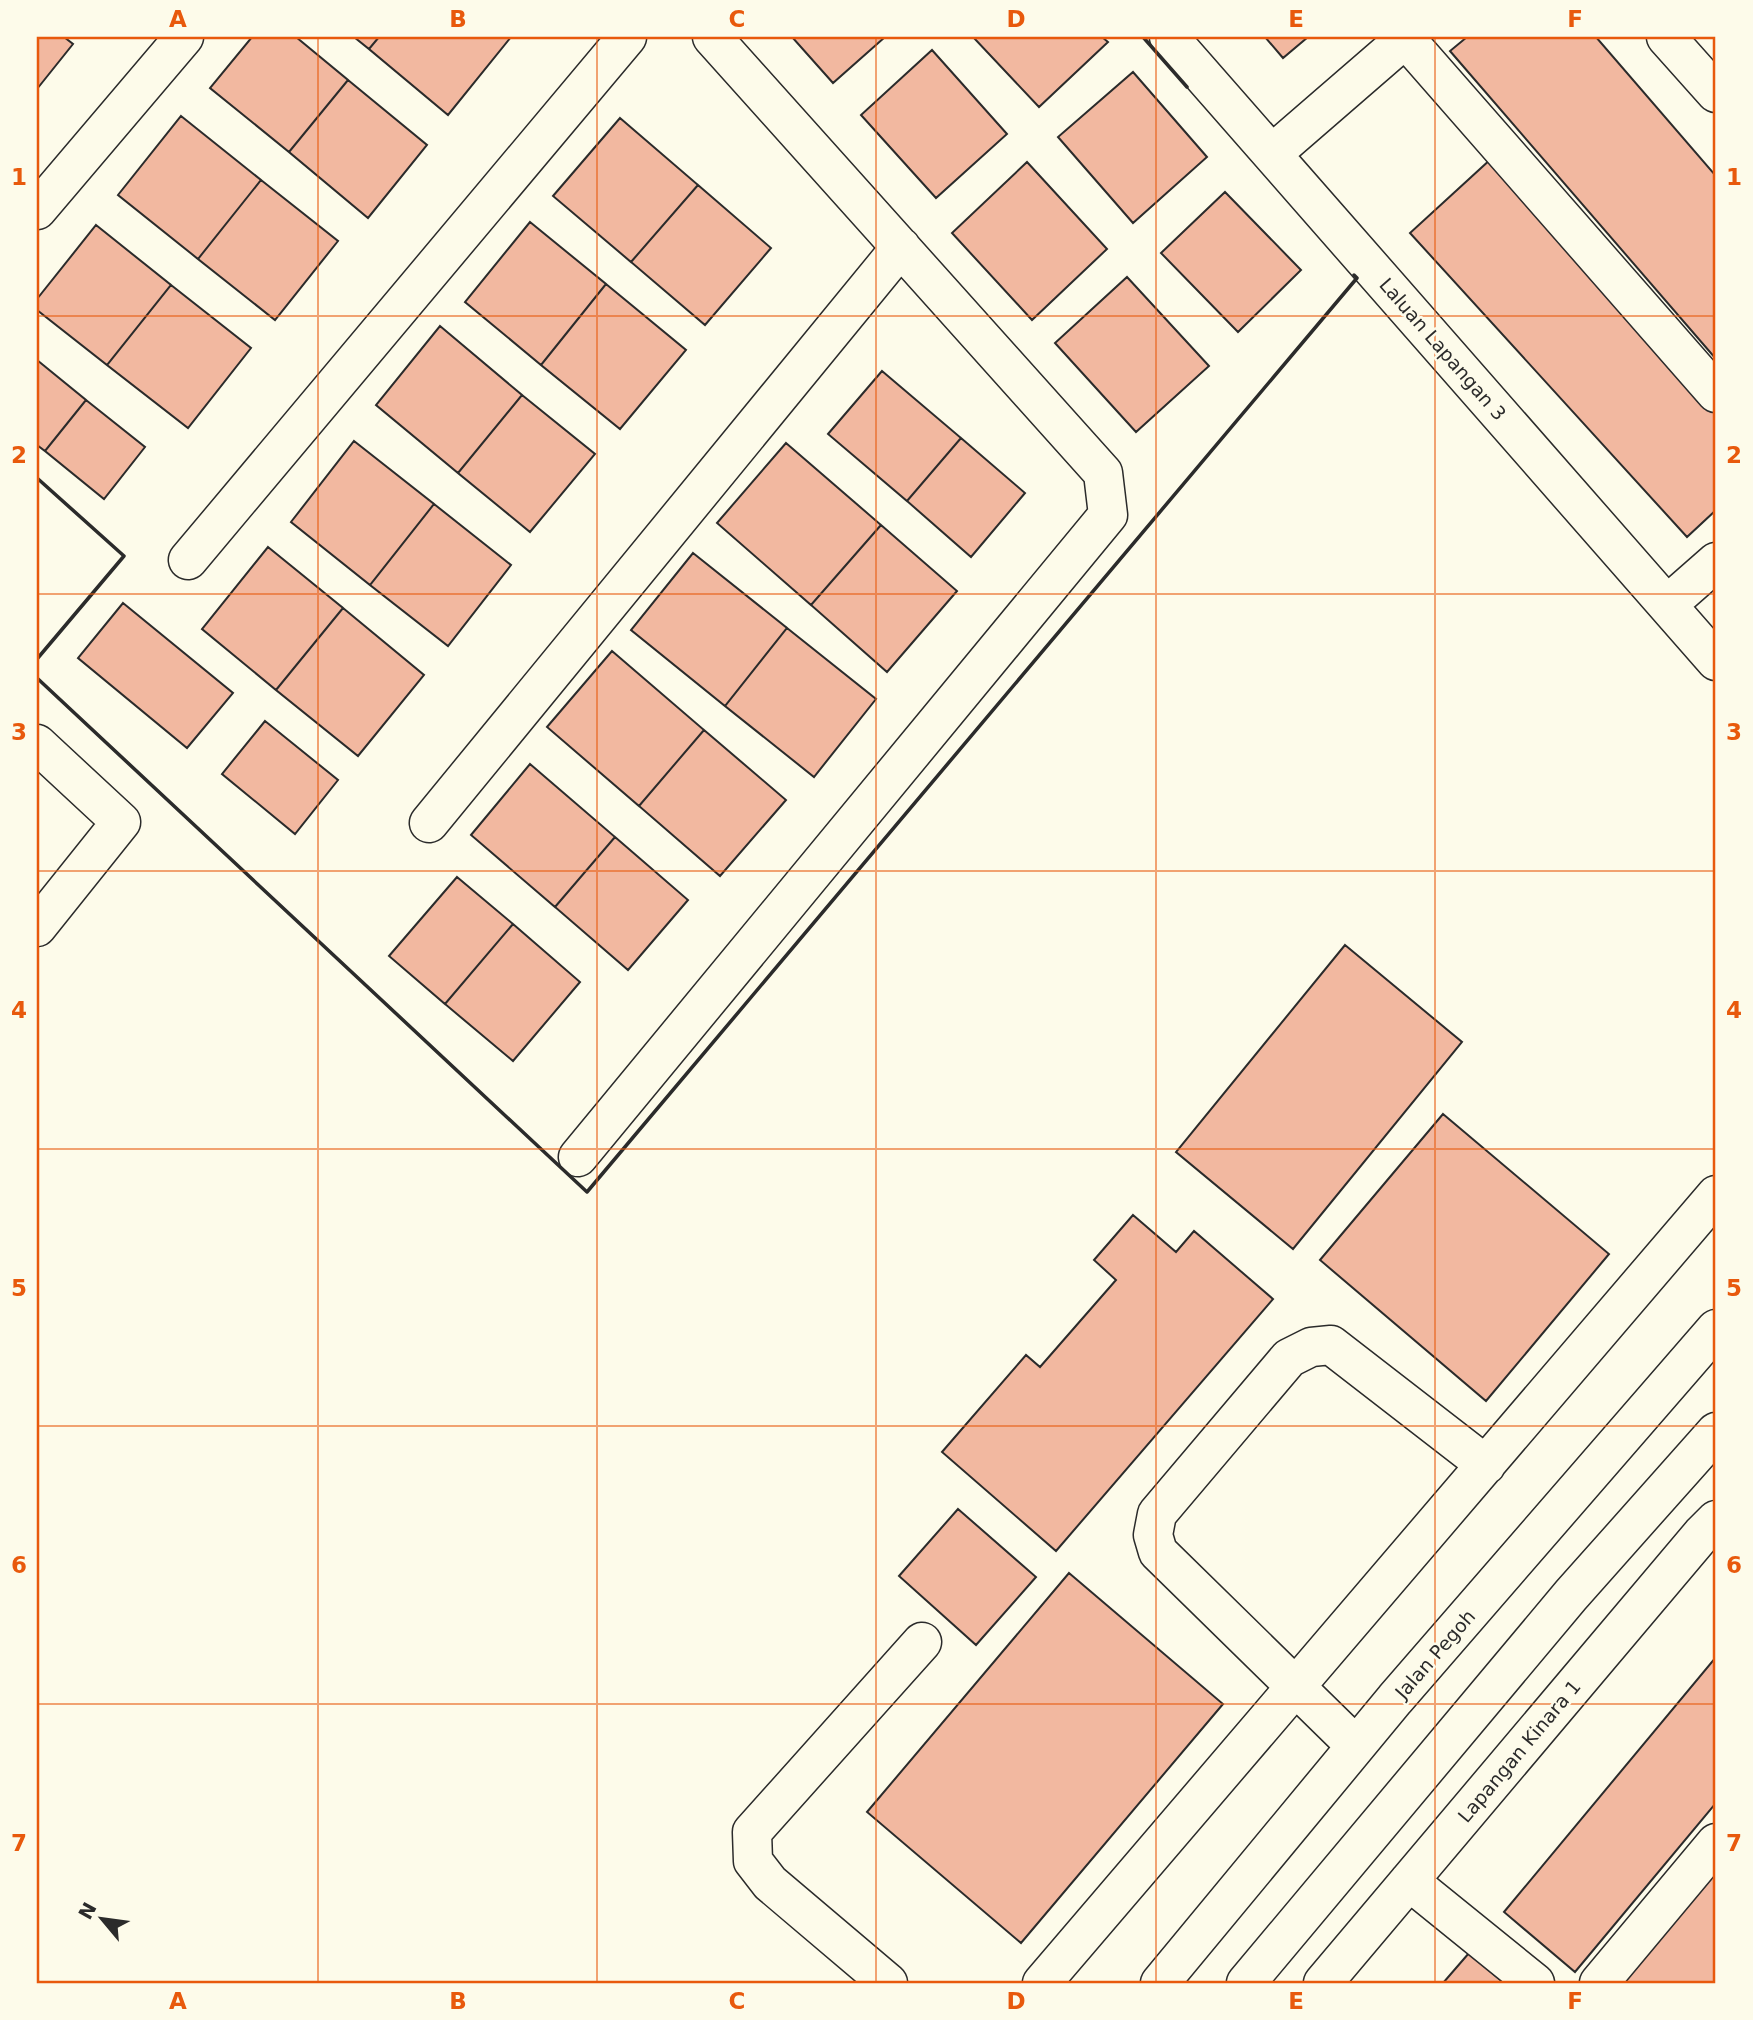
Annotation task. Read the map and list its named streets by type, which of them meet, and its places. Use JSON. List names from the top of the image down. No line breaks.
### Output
{"streets":{"street":["Laluan Lapangan 3","Jalan Pegoh","Lapangan Kinara 1"]},"north":"top left","grid":{"columns":["A","B","C","D","E","F"],"rows":["1","2","3","4","5","6","7"]}}
